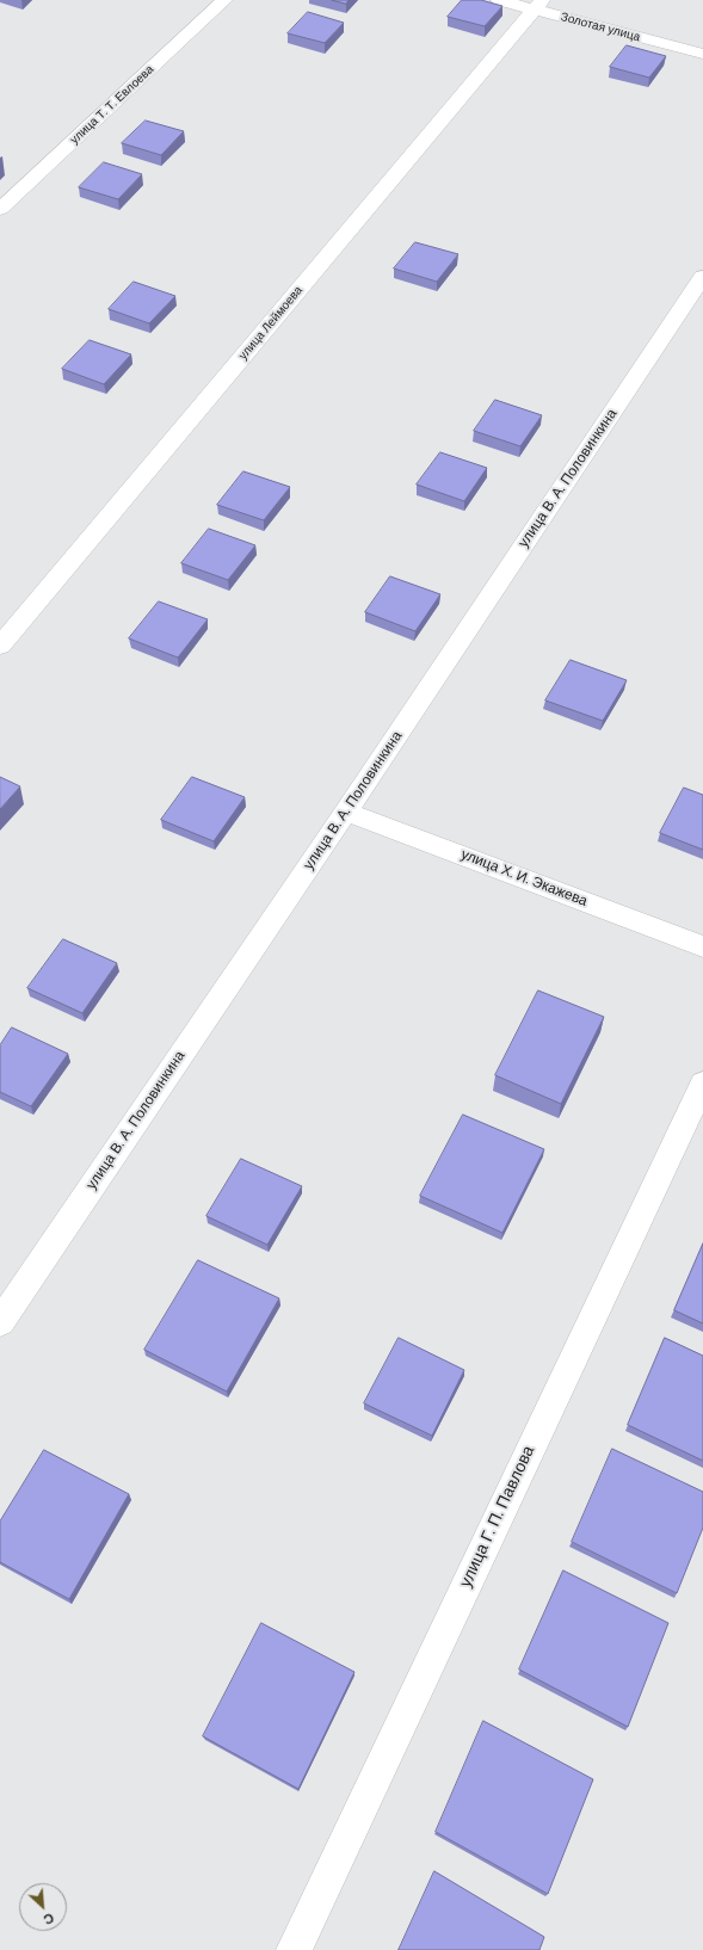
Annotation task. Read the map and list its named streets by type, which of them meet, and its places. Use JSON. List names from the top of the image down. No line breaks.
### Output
{"streets":{"street":["Золотая улица","улица Т. Т. Евлоева","улица Леймоева","улица В. А. Половинкина","улица Х. И. Экажева","улица Г. П. Павлова"]},"crossings":[["Золотая улица","улица Леймоева"],["улица В. А. Половинкина","улица Х. И. Экажева"]],"north":"bottom right"}
